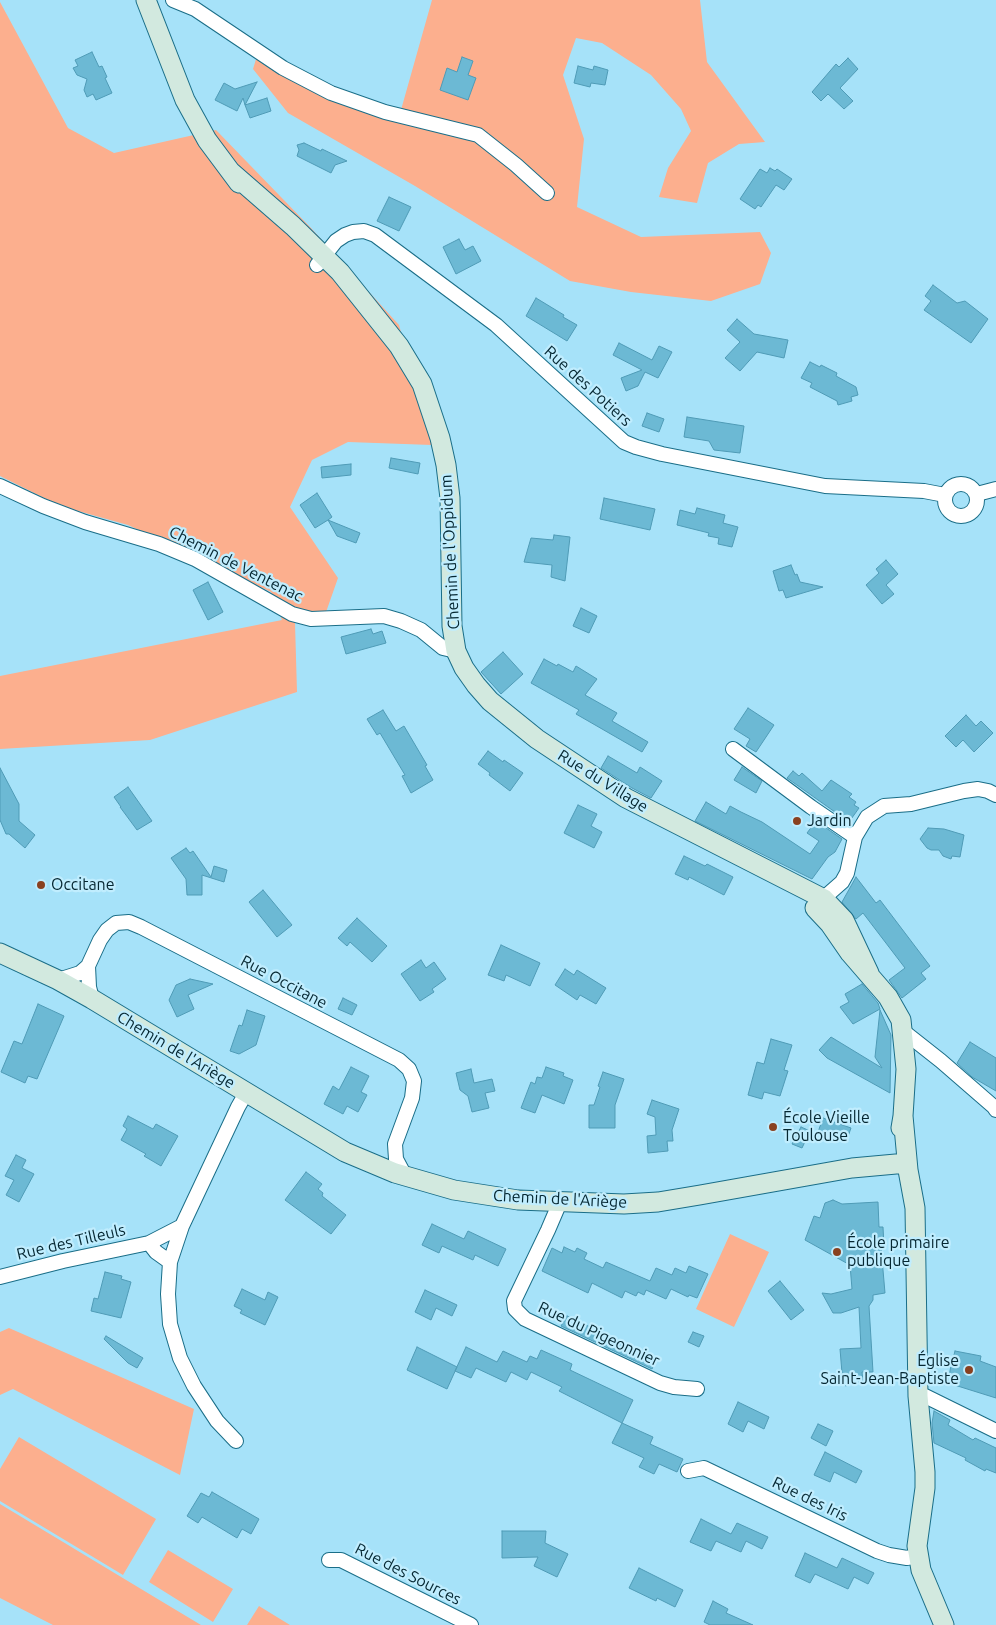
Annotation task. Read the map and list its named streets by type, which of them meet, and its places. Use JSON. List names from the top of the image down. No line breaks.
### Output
{"streets":{"street":["Rue des Potiers","Chemin de l'Oppidum","Chemin de Ventenac","Rue du Village","Rue Occitane","Chemin de l'Ariège","Rue des Tilleuls","Rue du Pigeonnier","Rue des Iris","Rue des Sources"]},"crossings":[["Rue des Potiers","Chemin de l'Oppidum"],["Chemin de l'Oppidum","Chemin de Ventenac"],["Chemin de l'Oppidum","Rue du Village"],["Chemin de Ventenac","Rue du Village"],["Rue du Village","Chemin de l'Ariège"],["Rue du Village","Rue des Iris"],["Rue Occitane","Chemin de l'Ariège"],["Chemin de l'Ariège","Rue du Pigeonnier"]],"places":["Jardin","Occitane","École Vieille Toulouse","École primaire publique","Église Saint-Jean-Baptiste"]}
